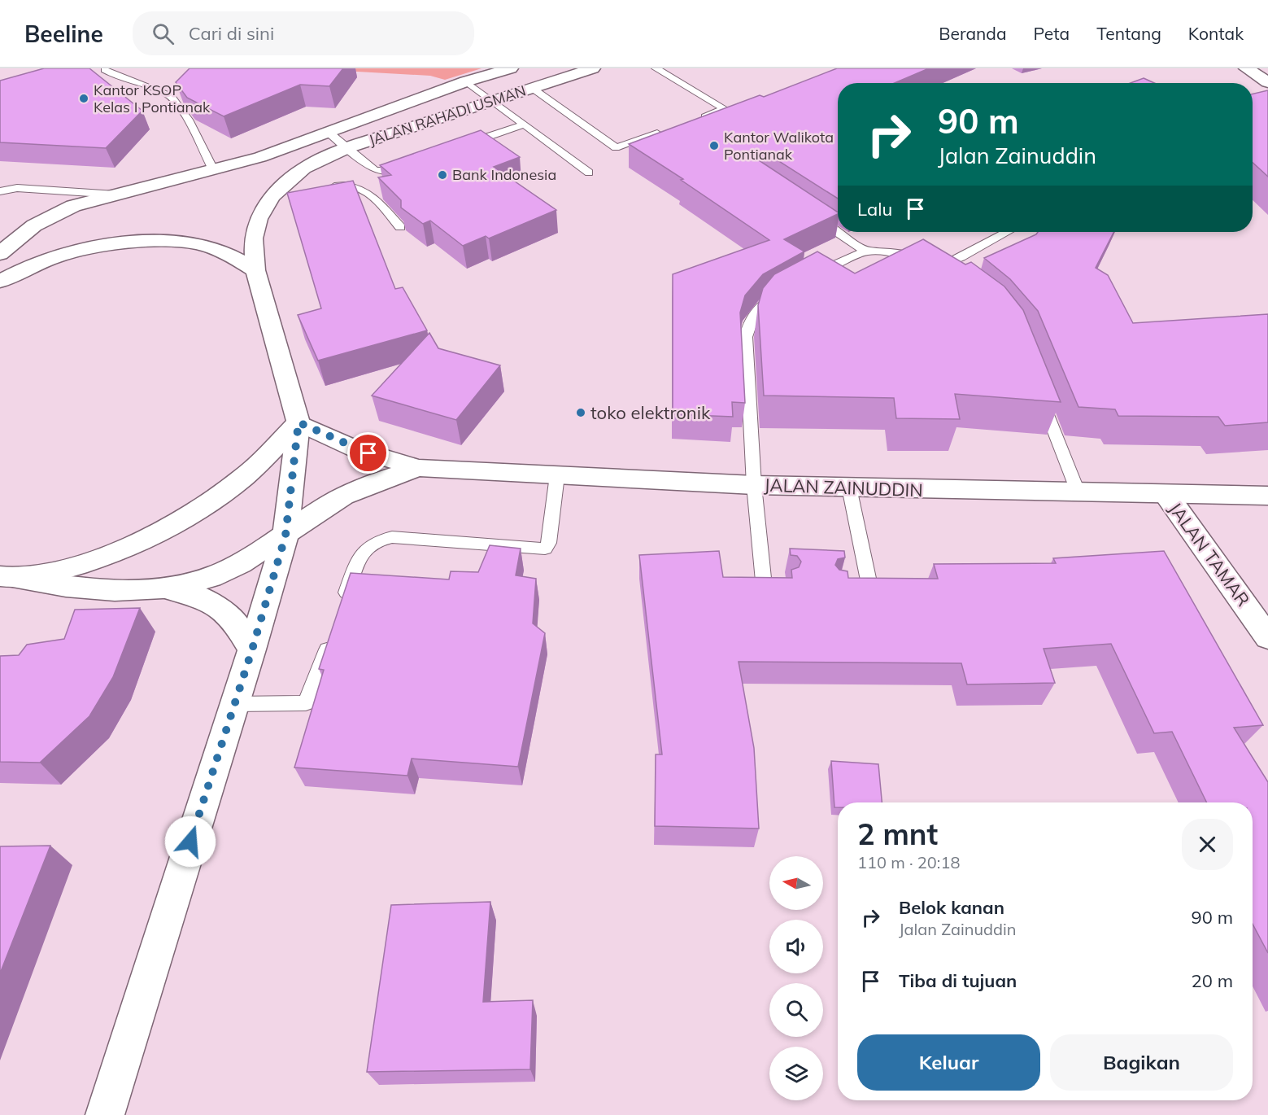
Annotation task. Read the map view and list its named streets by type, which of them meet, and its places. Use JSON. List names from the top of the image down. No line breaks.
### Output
{"streets":{"main road":["JALAN RAHADI USMAN","JALAN ZAINUDDIN","JALAN TAMAR"]},"crossings":[["JALAN RAHADI USMAN","JALAN ZAINUDDIN"],["JALAN ZAINUDDIN","JALAN TAMAR"]],"places":["Kantor KSOP Kelas I Pontianak","Kantor Walikota Pontianak","Bank Indonesia","toko elektronik"],"north":"left","page":{"header":"Beeline","search":"Cari di sini","nav":["Beranda","Peta","Tentang","Kontak"],"turn":["90 m","Jalan Zainuddin"],"then":"Lalu","heading":["2 mnt","110 m · 20:18"],"list":[{"name":"Belok kanan","note":"Jalan Zainuddin","value":"90 m"},{"name":"Tiba di tujuan","value":"20 m"}],"buttons":["Keluar","Bagikan"]}}
